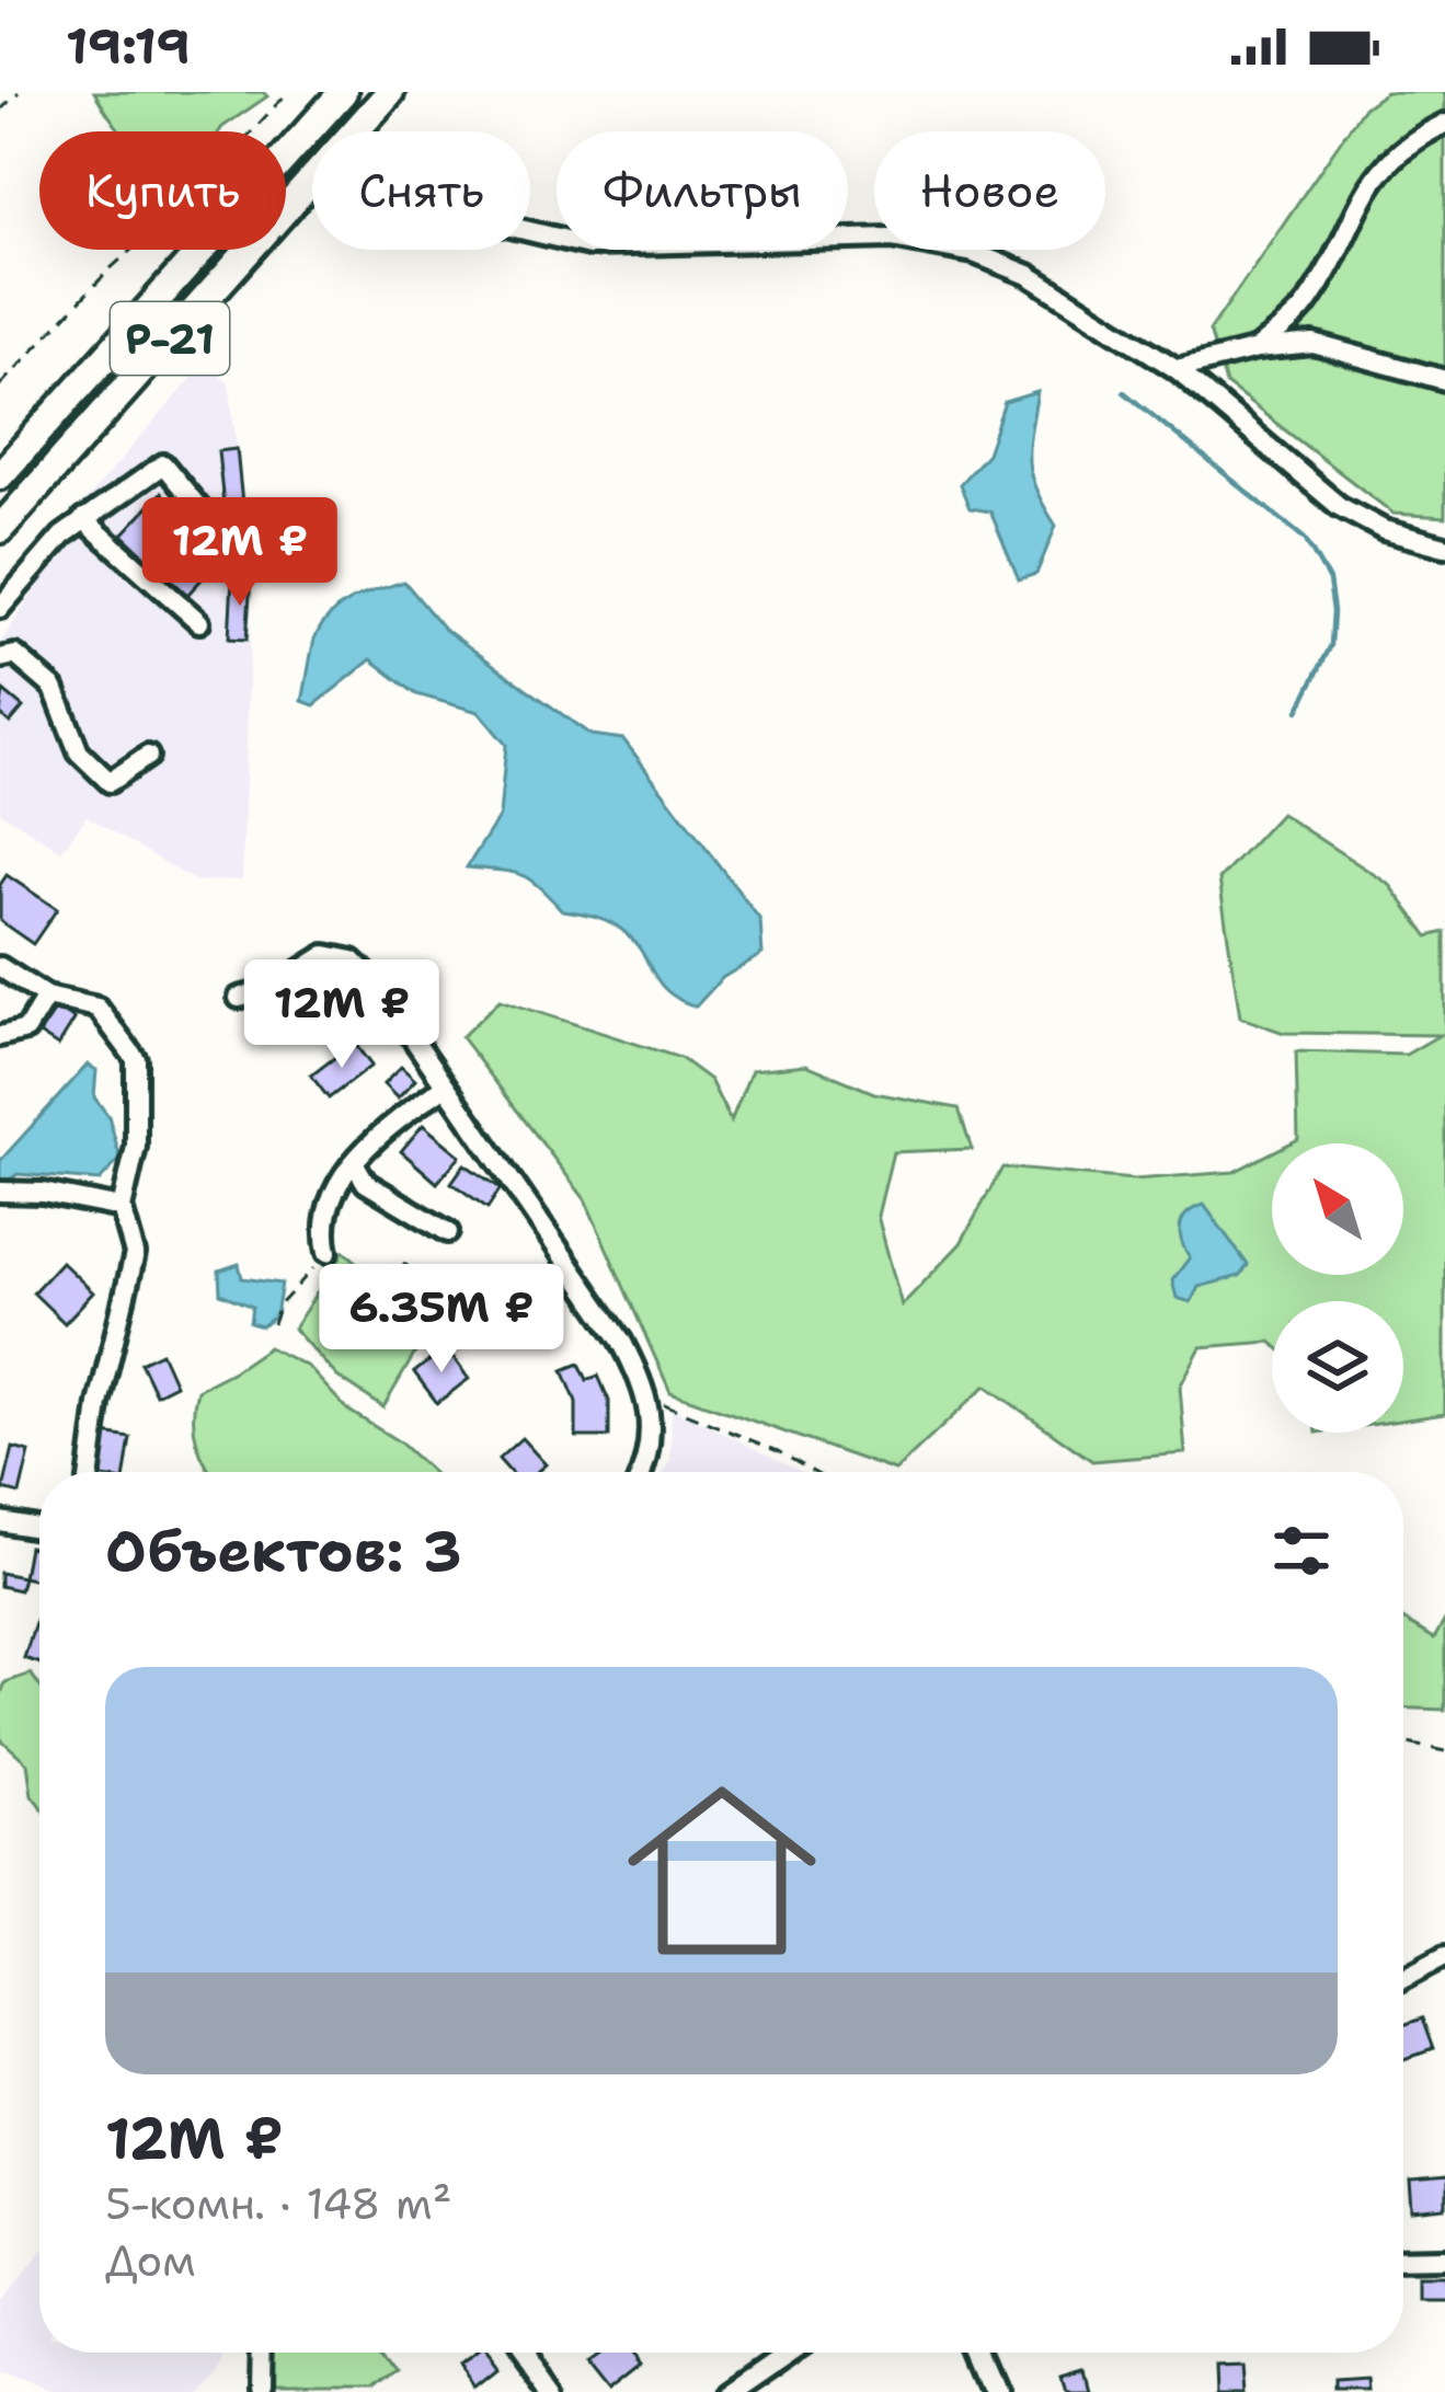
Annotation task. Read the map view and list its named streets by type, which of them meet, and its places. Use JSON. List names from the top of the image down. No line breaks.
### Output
{"streets":{"highway":["Р-21"]},"north":"top left","page":{"status":"19:19","chip":["Купить","Снять","Фильтры","Новое"],"price":["12M ₽","12M ₽","6.35M ₽"],"heading":"Объектов: 3","list":[{"name":"12M ₽","note":"5-комн. · 148 m² · Дом"}]}}
